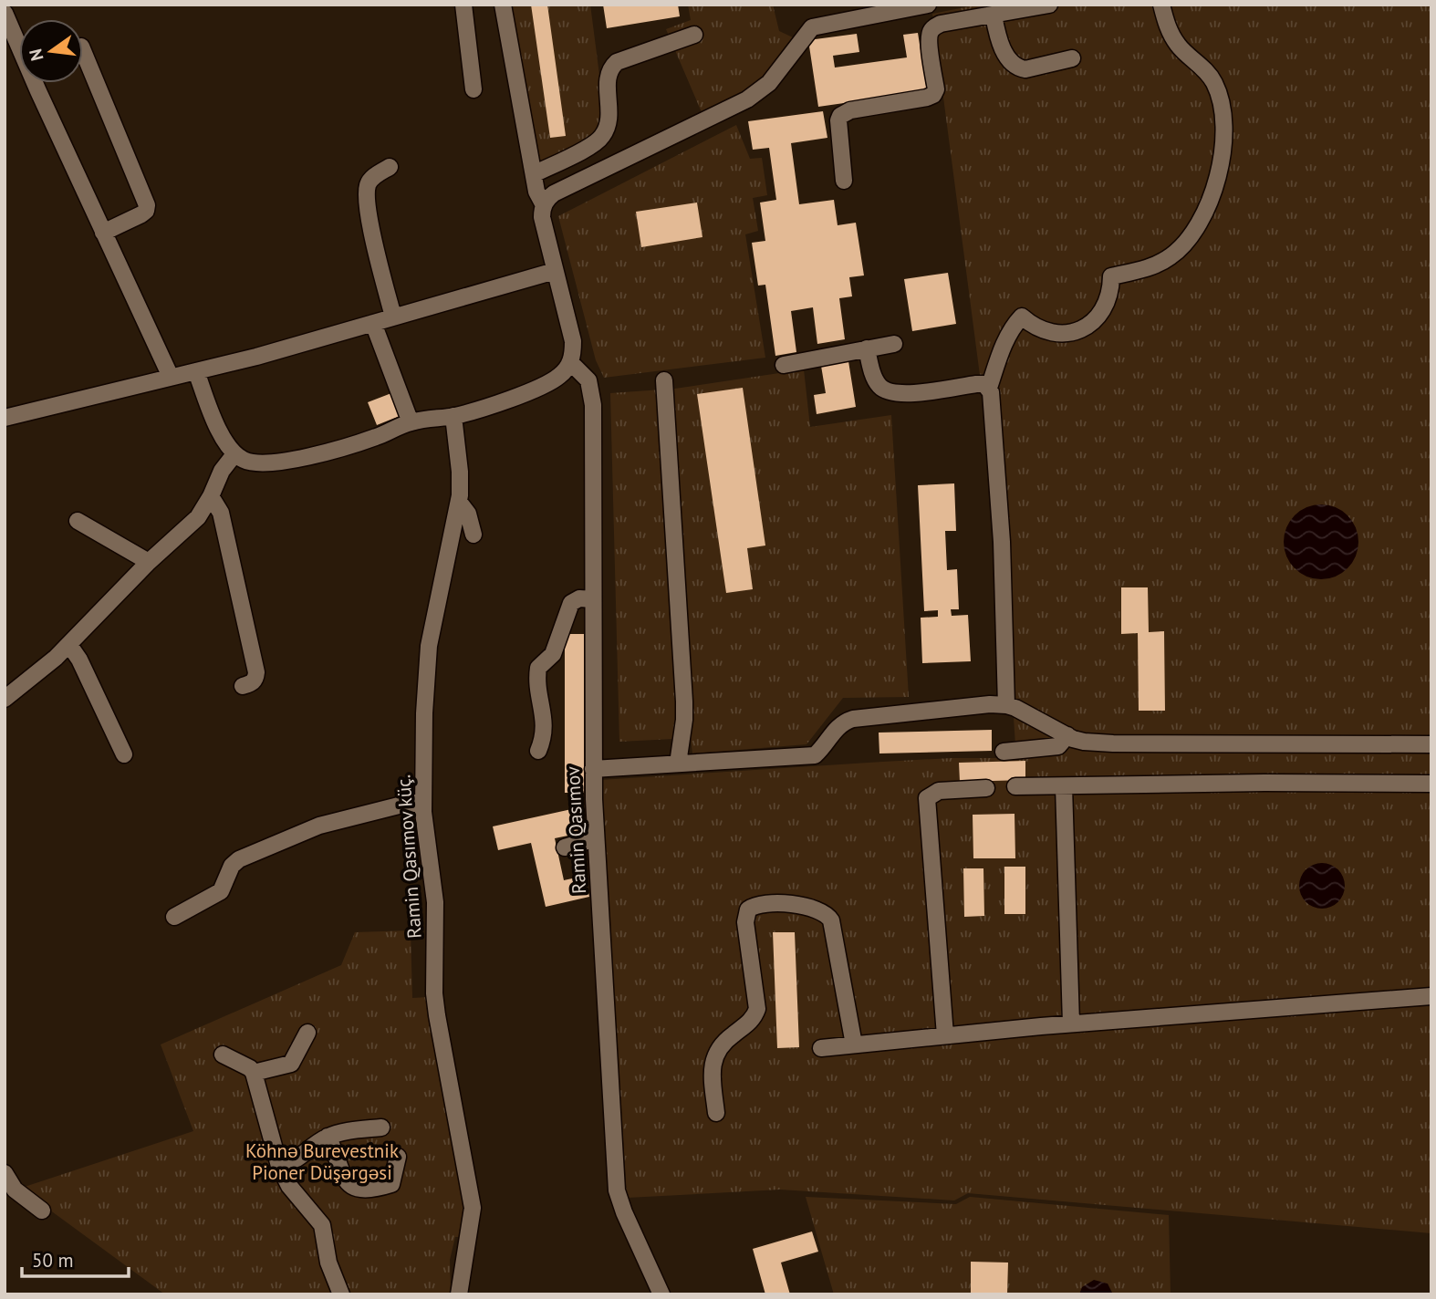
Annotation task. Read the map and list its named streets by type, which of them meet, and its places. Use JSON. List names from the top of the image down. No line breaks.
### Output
{"streets":{"street":["Ramin Qasımov","Ramin Qasımov küç."]},"parks":["Köhnə Burevestnik Pioner Düşərgəsi"],"scale_bar":"50 m","north":"left"}
